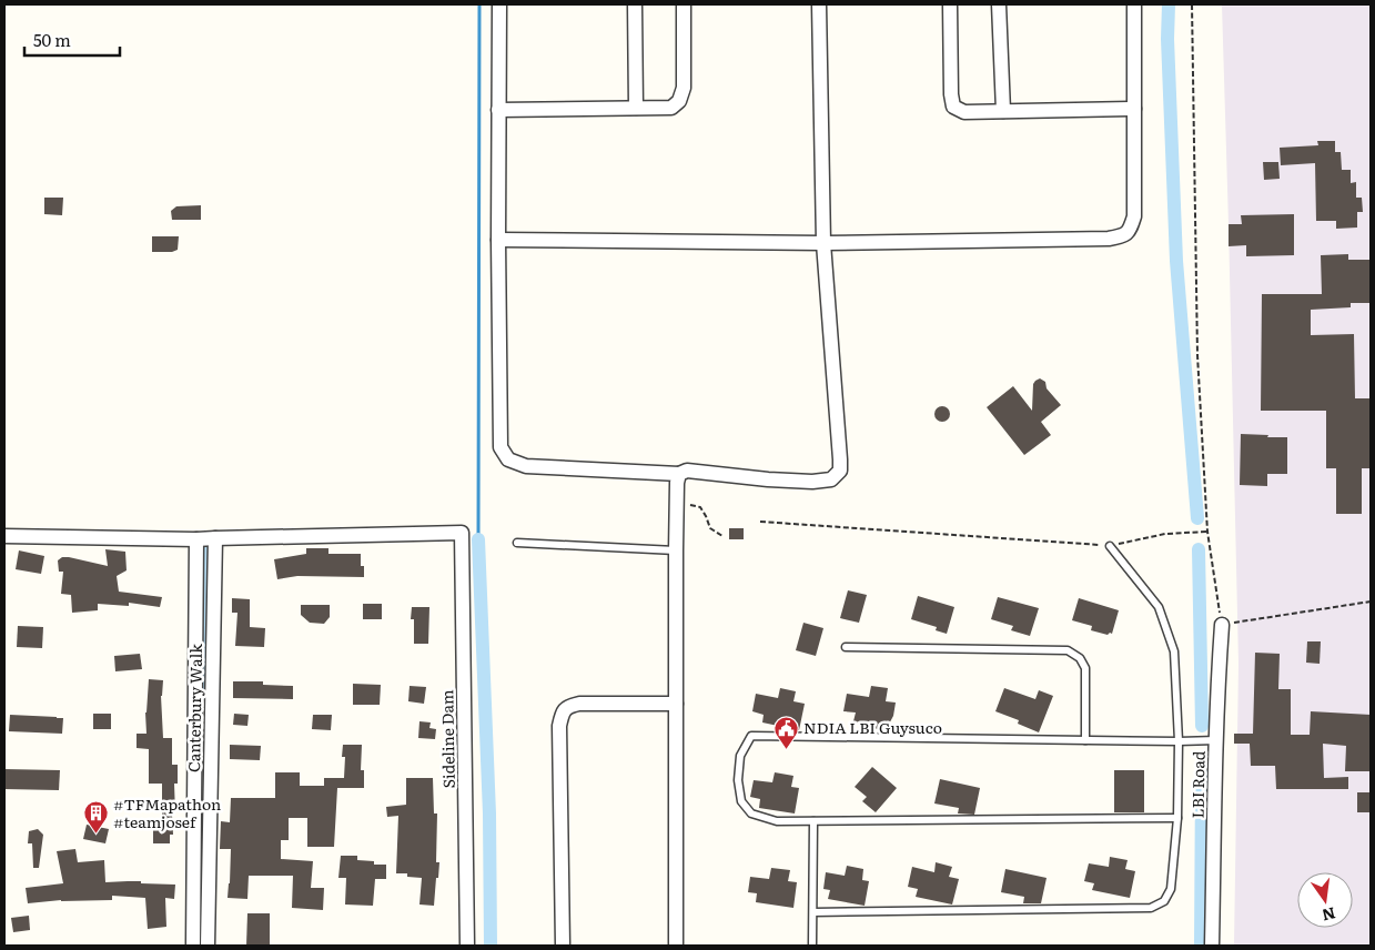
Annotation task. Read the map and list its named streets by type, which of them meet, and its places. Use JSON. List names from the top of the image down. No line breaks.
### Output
{"streets":{"street":["Canterbury Walk","Sideline Dam","LBI Road"]},"crossings":[["Canterbury Walk","Sideline Dam"]],"places":{"public building":["NDIA LBI Guysuco"],"building":["#TFMapathon #teamjosef"]},"scale_bar":"50 m","north":"bottom"}
